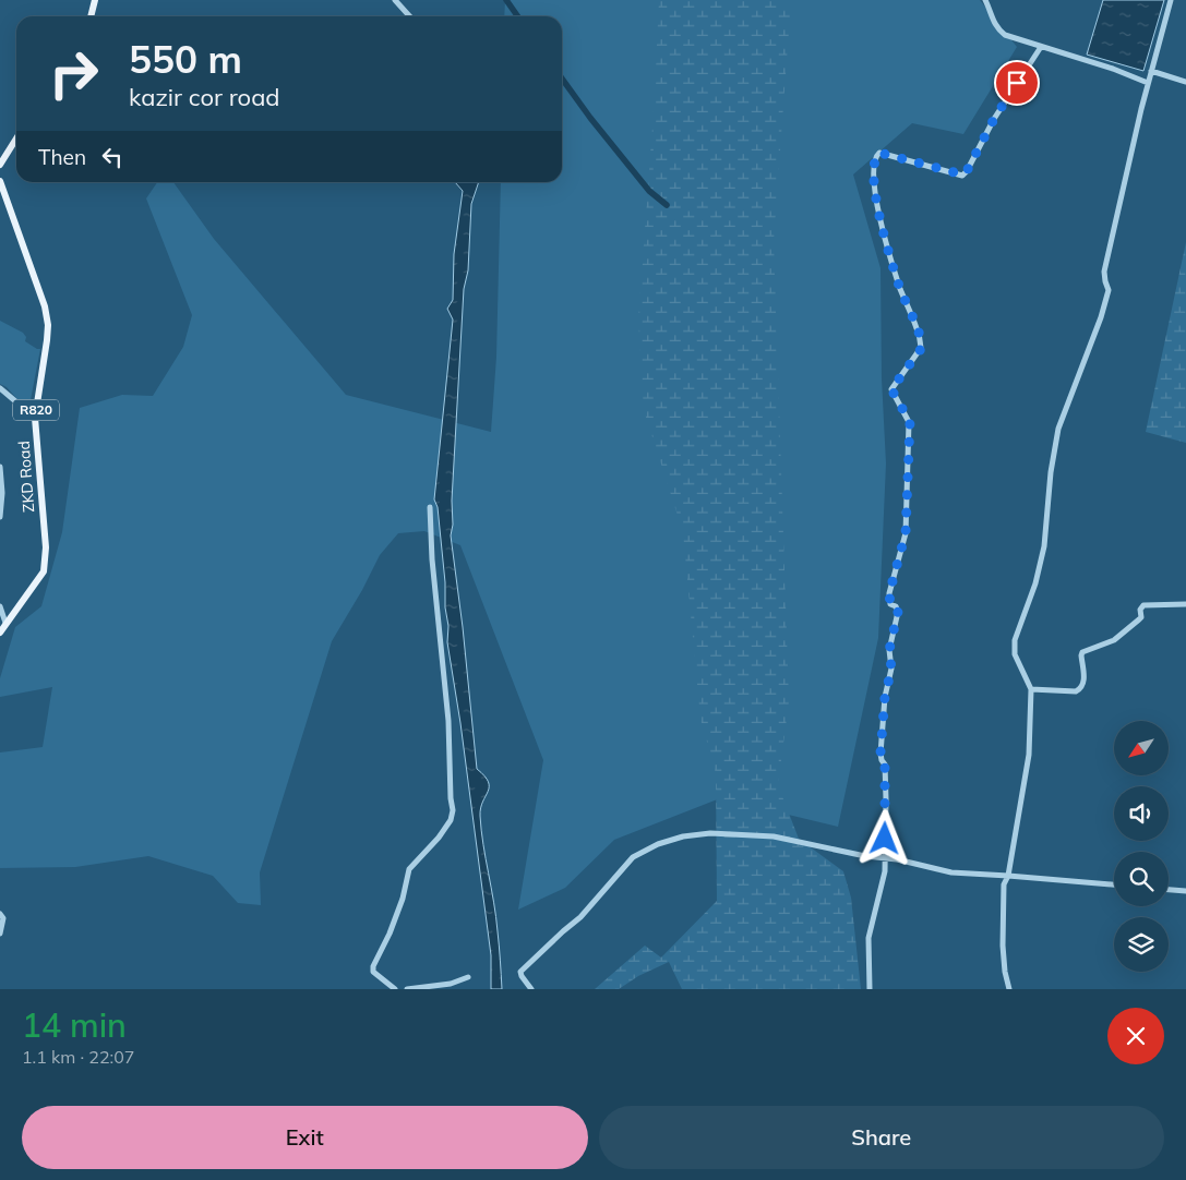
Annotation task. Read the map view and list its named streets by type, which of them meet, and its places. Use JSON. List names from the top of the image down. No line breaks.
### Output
{"streets":{"main road":["R820","ZKD Road"]},"north":"bottom left","page":{"turn":["550 m","kazir cor road"],"then":"Then","heading":["14 min","1.1 km · 22:07"],"buttons":["Exit","Share"]}}
